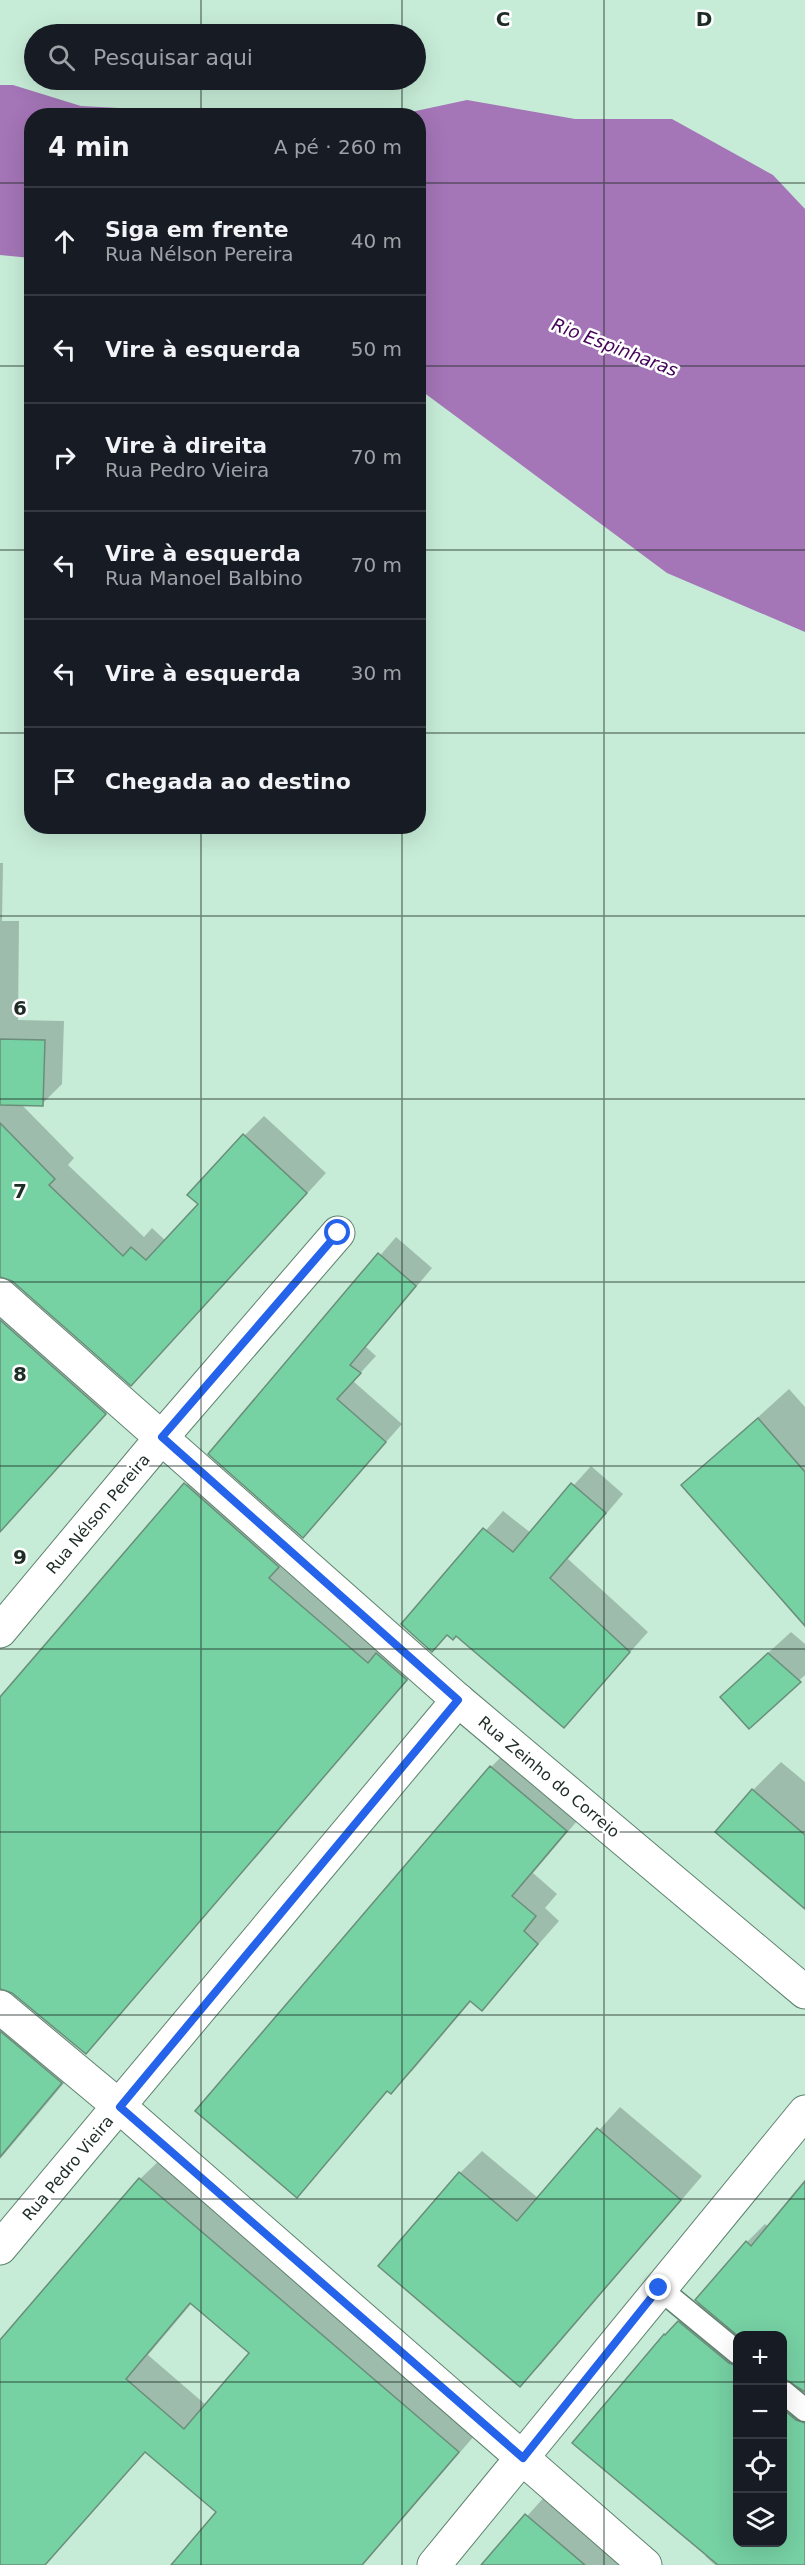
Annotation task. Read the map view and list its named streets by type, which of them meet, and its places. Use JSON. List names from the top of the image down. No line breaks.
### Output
{"streets":{"street":["Rua Nélson Pereira","Rua Zeinho do Correio","Rua Pedro Vieira"]},"crossings":[["Rua Nélson Pereira","Rua Zeinho do Correio"],["Rua Zeinho do Correio","Rua Pedro Vieira"]],"water":["Rio Espinharas"],"page":{"search":"Pesquisar aqui","heading":["4 min","A pé · 260 m"],"list":[["Siga em frente","Rua Nélson Pereira","40 m"],["Vire à esquerda","50 m"],["Vire à direita","Rua Pedro Vieira","70 m"],["Vire à esquerda","Rua Manoel Balbino","70 m"],["Vire à esquerda","30 m"],"Chegada ao destino"],"map_buttons":["+","−"]},"grid":{"columns":["C","D"],"rows":["6","7","8","9"]}}
